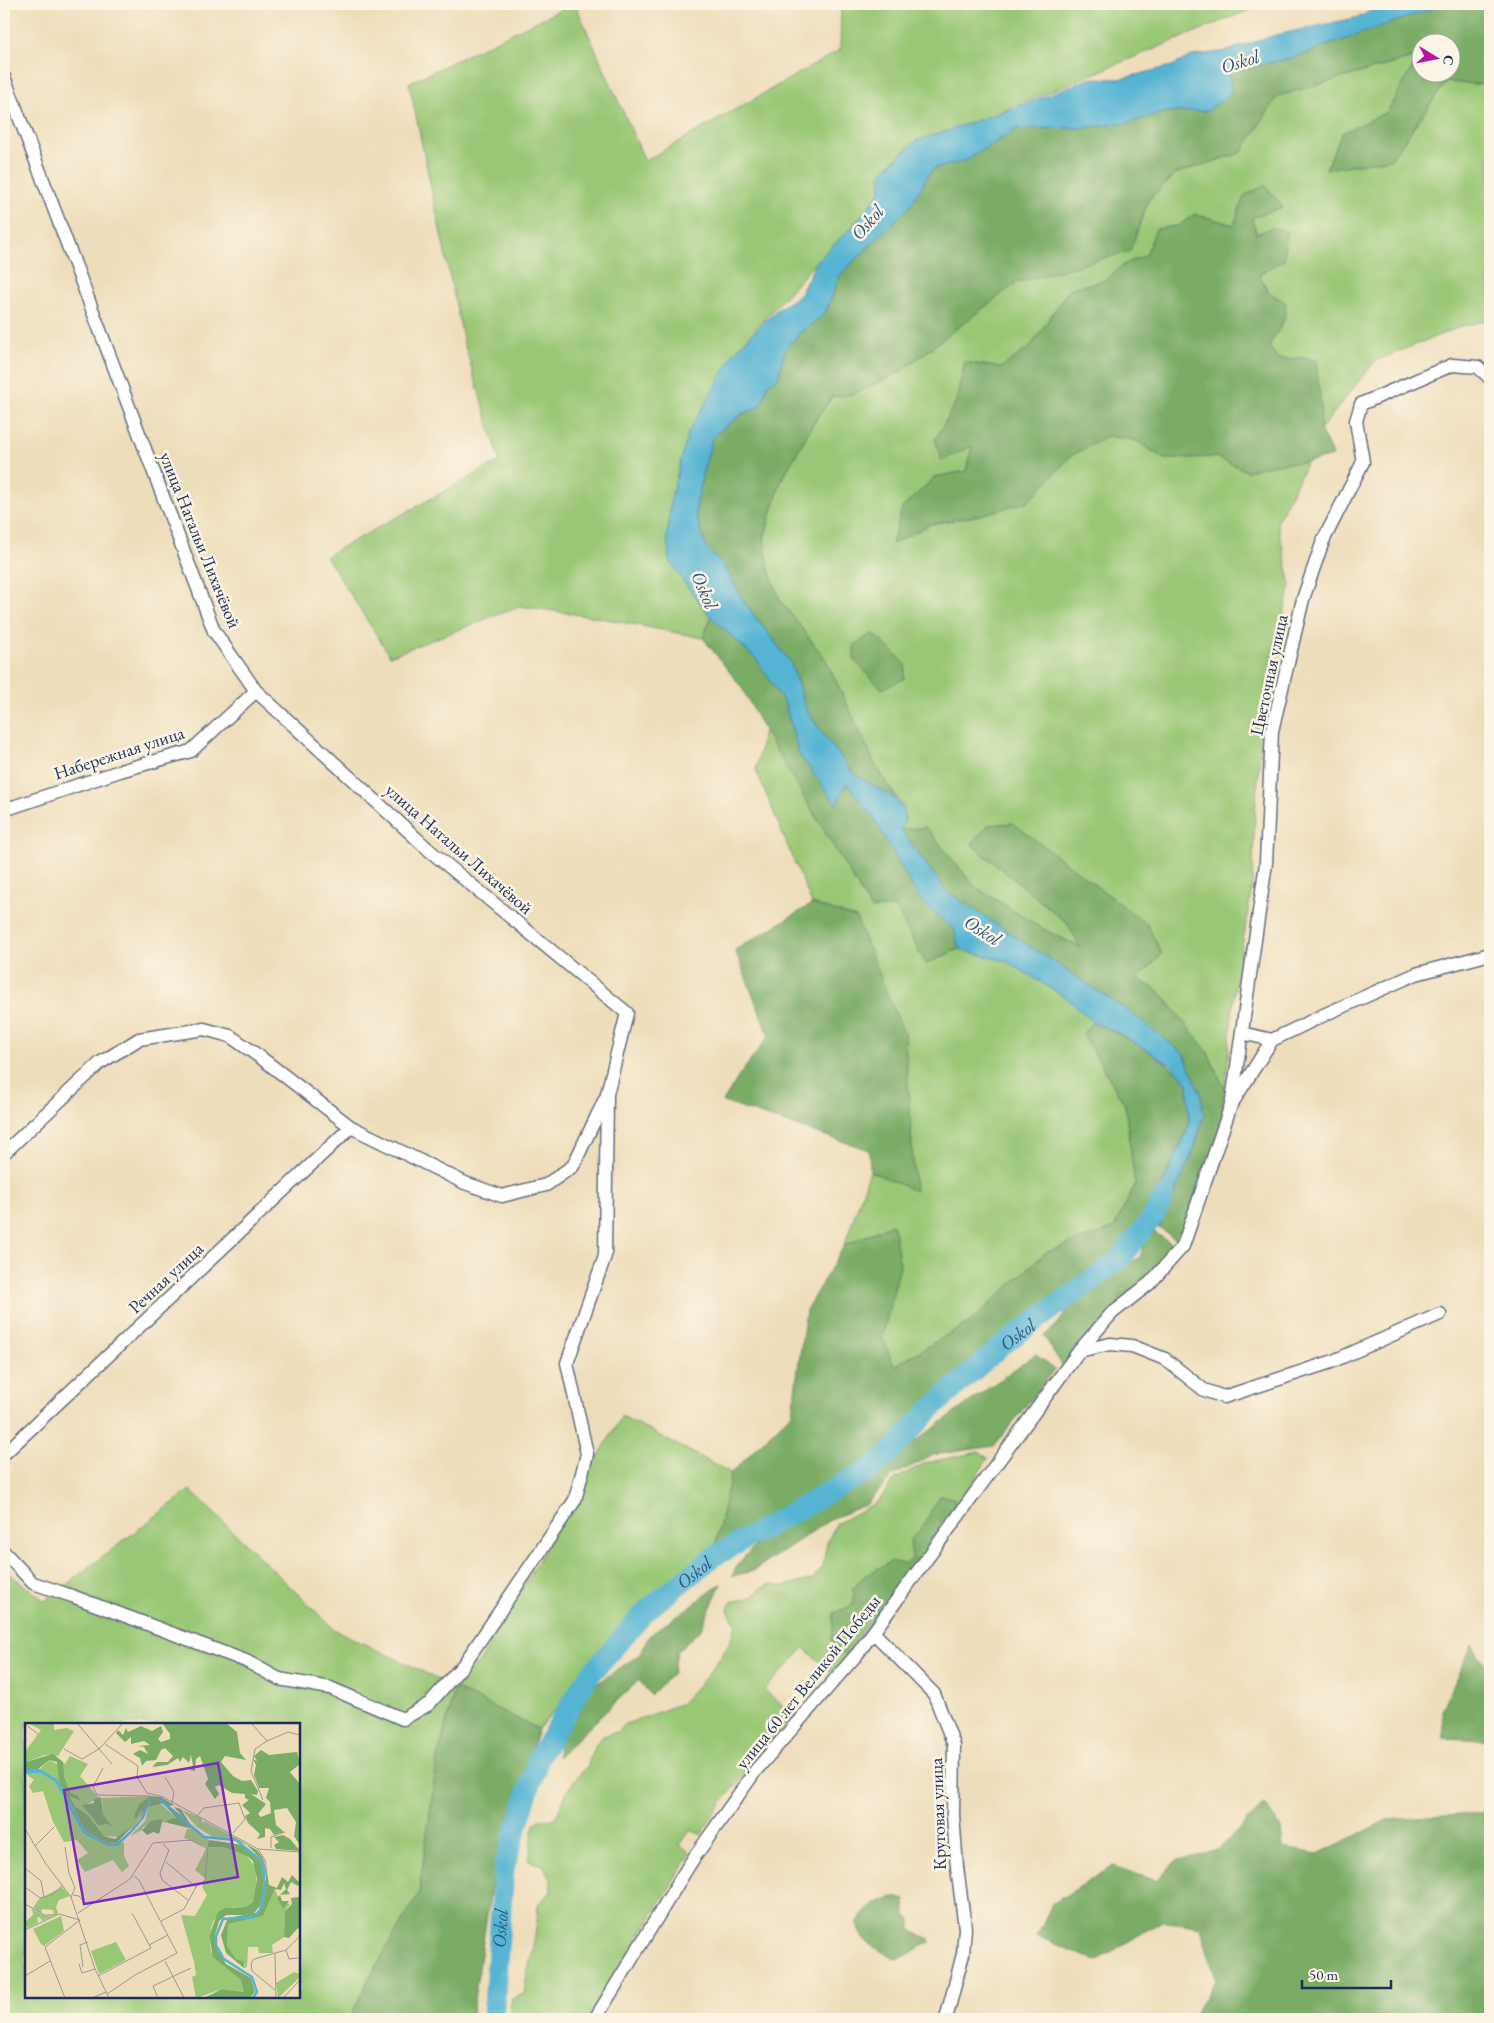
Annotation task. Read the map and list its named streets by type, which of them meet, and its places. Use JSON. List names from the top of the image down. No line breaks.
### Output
{"streets":{"street":["улица Натальи Лихачёвой","Цветочная улица","Набережная улица","Речная улица","улица 60 лет Великой Победы","Круговая улица"]},"crossings":[["улица Натальи Лихачёвой","Набережная улица"],["Цветочная улица","улица 60 лет Великой Победы"],["улица 60 лет Великой Победы","Круговая улица"]],"water":["Oskol"],"scale_bar":"50 m","north":"right"}
